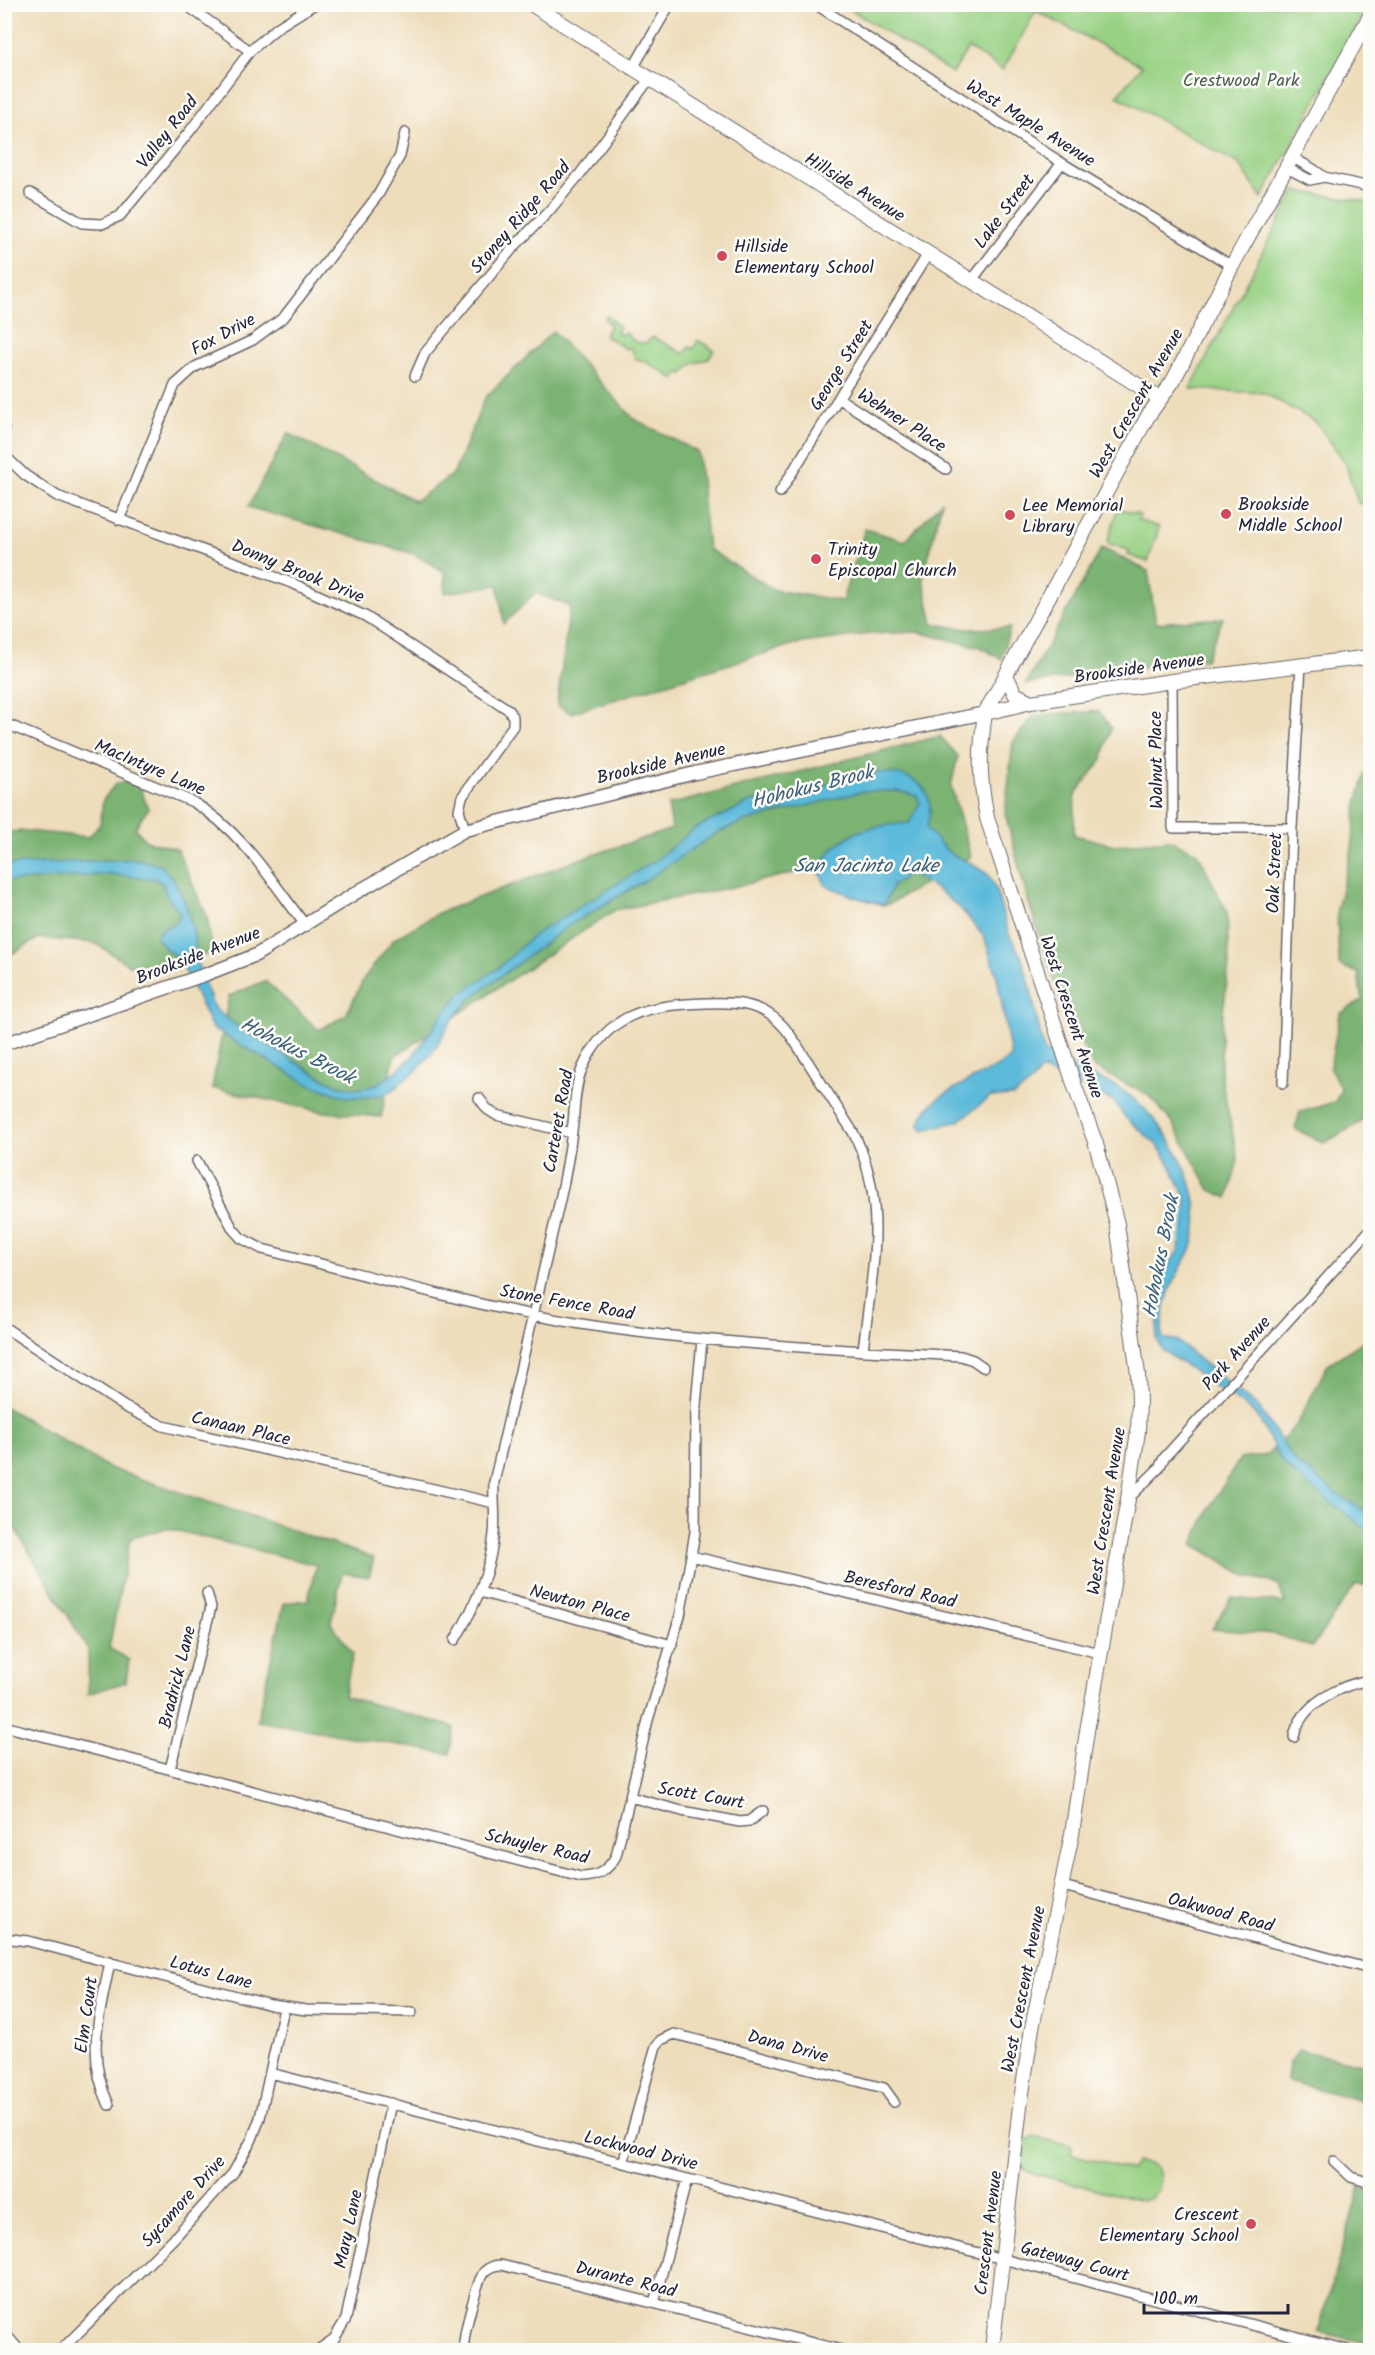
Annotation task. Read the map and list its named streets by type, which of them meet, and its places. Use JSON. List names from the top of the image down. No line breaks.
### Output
{"streets":{"main road":["Hillside Avenue","West Crescent Avenue","Brookside Avenue","Crescent Avenue"],"street":["West Maple Avenue","Valley Road","Lake Street","Stoney Ridge Road","Fox Drive","George Street","Wehner Place","Donny Brook Drive","Walnut Place","MacIntyre Lane","Oak Street","Carteret Road","Stone Fence Road","Park Avenue","Canaan Place","Beresford Road","Newton Place","Bradrick Lane","Scott Court","Schuyler Road","Oakwood Road","Lotus Lane","Elm Court","Dana Drive","Lockwood Drive","Sycamore Drive","Mary Lane","Gateway Court","Durante Road"]},"crossings":[["West Maple Avenue","Lake Street"],["West Maple Avenue","West Crescent Avenue"],["Hillside Avenue","Lake Street"],["Hillside Avenue","Stoney Ridge Road"],["Hillside Avenue","George Street"],["Hillside Avenue","West Crescent Avenue"],["Fox Drive","Donny Brook Drive"],["George Street","Wehner Place"],["West Crescent Avenue","Brookside Avenue"],["West Crescent Avenue","Park Avenue"],["West Crescent Avenue","Beresford Road"],["West Crescent Avenue","Oakwood Road"],["West Crescent Avenue","Crescent Avenue"],["Donny Brook Drive","Brookside Avenue"],["Brookside Avenue","Walnut Place"],["Brookside Avenue","MacIntyre Lane"],["Brookside Avenue","Oak Street"],["Walnut Place","Oak Street"],["Carteret Road","Stone Fence Road"],["Carteret Road","Canaan Place"],["Carteret Road","Newton Place"],["Stone Fence Road","Schuyler Road"],["Beresford Road","Schuyler Road"],["Newton Place","Schuyler Road"],["Bradrick Lane","Schuyler Road"],["Scott Court","Schuyler Road"],["Lotus Lane","Elm Court"],["Lotus Lane","Sycamore Drive"],["Dana Drive","Lockwood Drive"],["Lockwood Drive","Sycamore Drive"],["Lockwood Drive","Mary Lane"],["Lockwood Drive","Crescent Avenue"],["Lockwood Drive","Gateway Court"],["Crescent Avenue","Gateway Court"]],"water":["Hohokus Brook","San Jacinto Lake"],"parks":["Crestwood Park"],"places":["Hillside Elementary School","Brookside Middle School","Lee Memorial Library","Trinity Episcopal Church","Crescent Elementary School"],"scale_bar":"100 m"}
